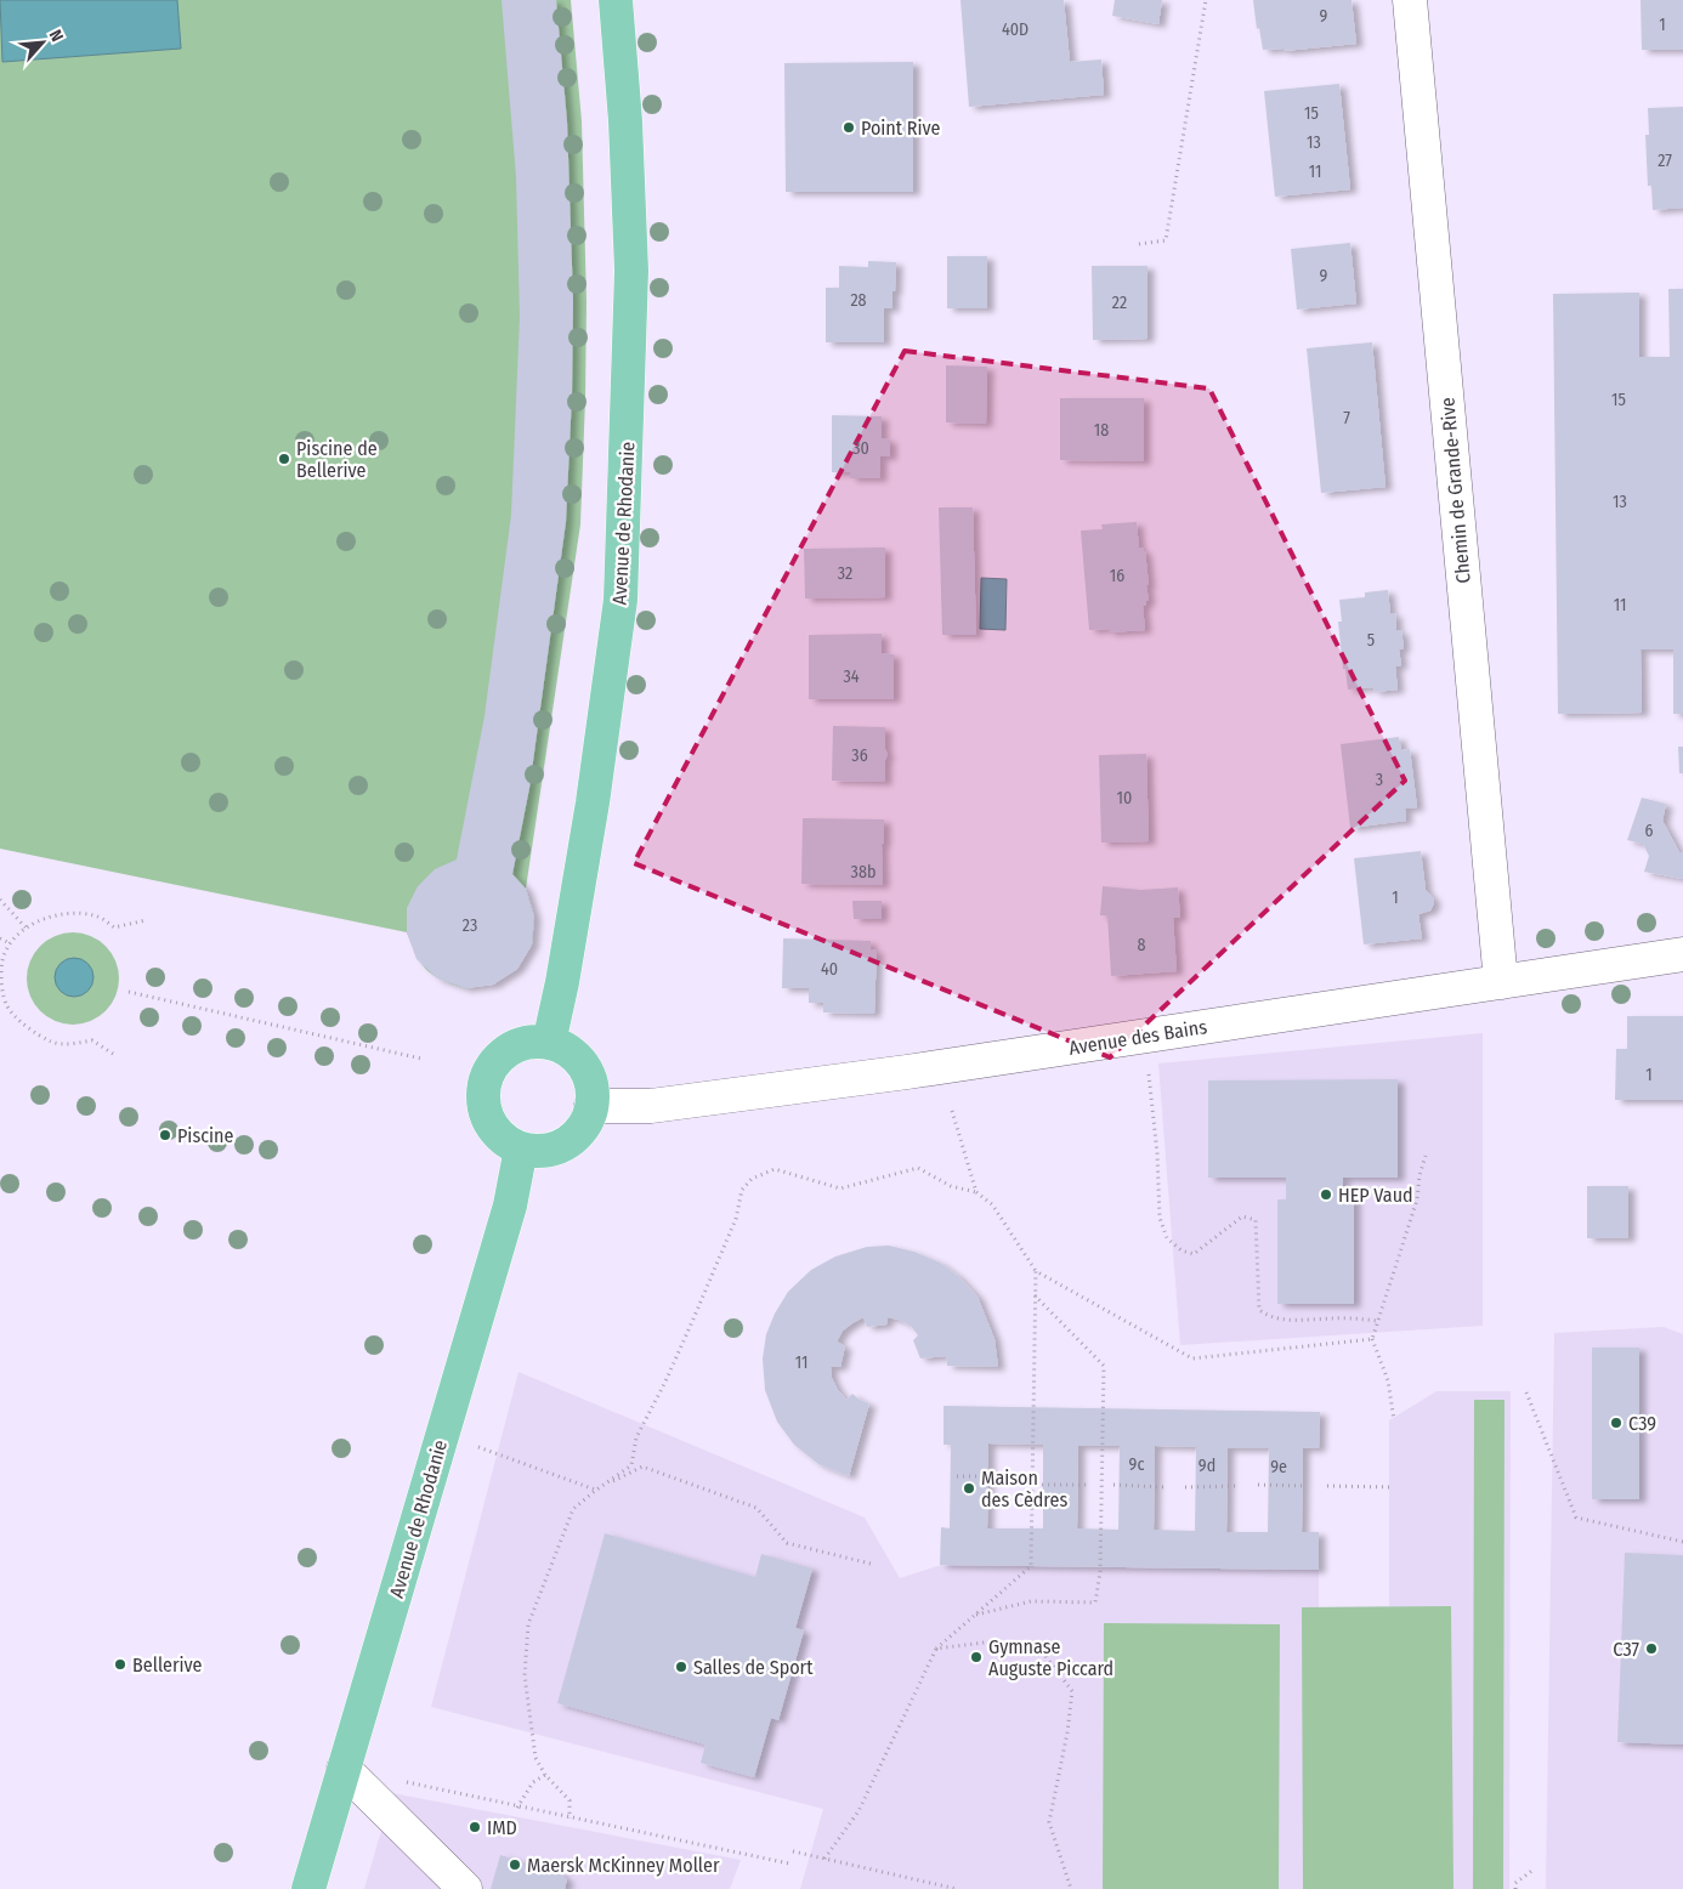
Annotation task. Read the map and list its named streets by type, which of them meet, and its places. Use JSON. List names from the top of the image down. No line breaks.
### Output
{"streets":{"main road":["Avenue de Rhodanie"],"street":["Chemin de Grande-Rive","Avenue des Bains"]},"crossings":[["Chemin de Grande-Rive","Avenue des Bains"],["Avenue de Rhodanie","Avenue des Bains"]],"places":["Point Rive","Piscine de Bellerive","Piscine","HEP Vaud","C39","Maison des Cèdres","C37","Gymnase Auguste Piccard","Bellerive","Salles de Sport","IMD","Maersk McKinney Moller"],"house_numbers":["9","1","40D","15","13","27","11","9","28","22","15","7","18","30","13","32","16","11","5","34","36","3","10","6","38b","1","23","8","40","1","11","9c","9d","9e"],"north":"top right"}
